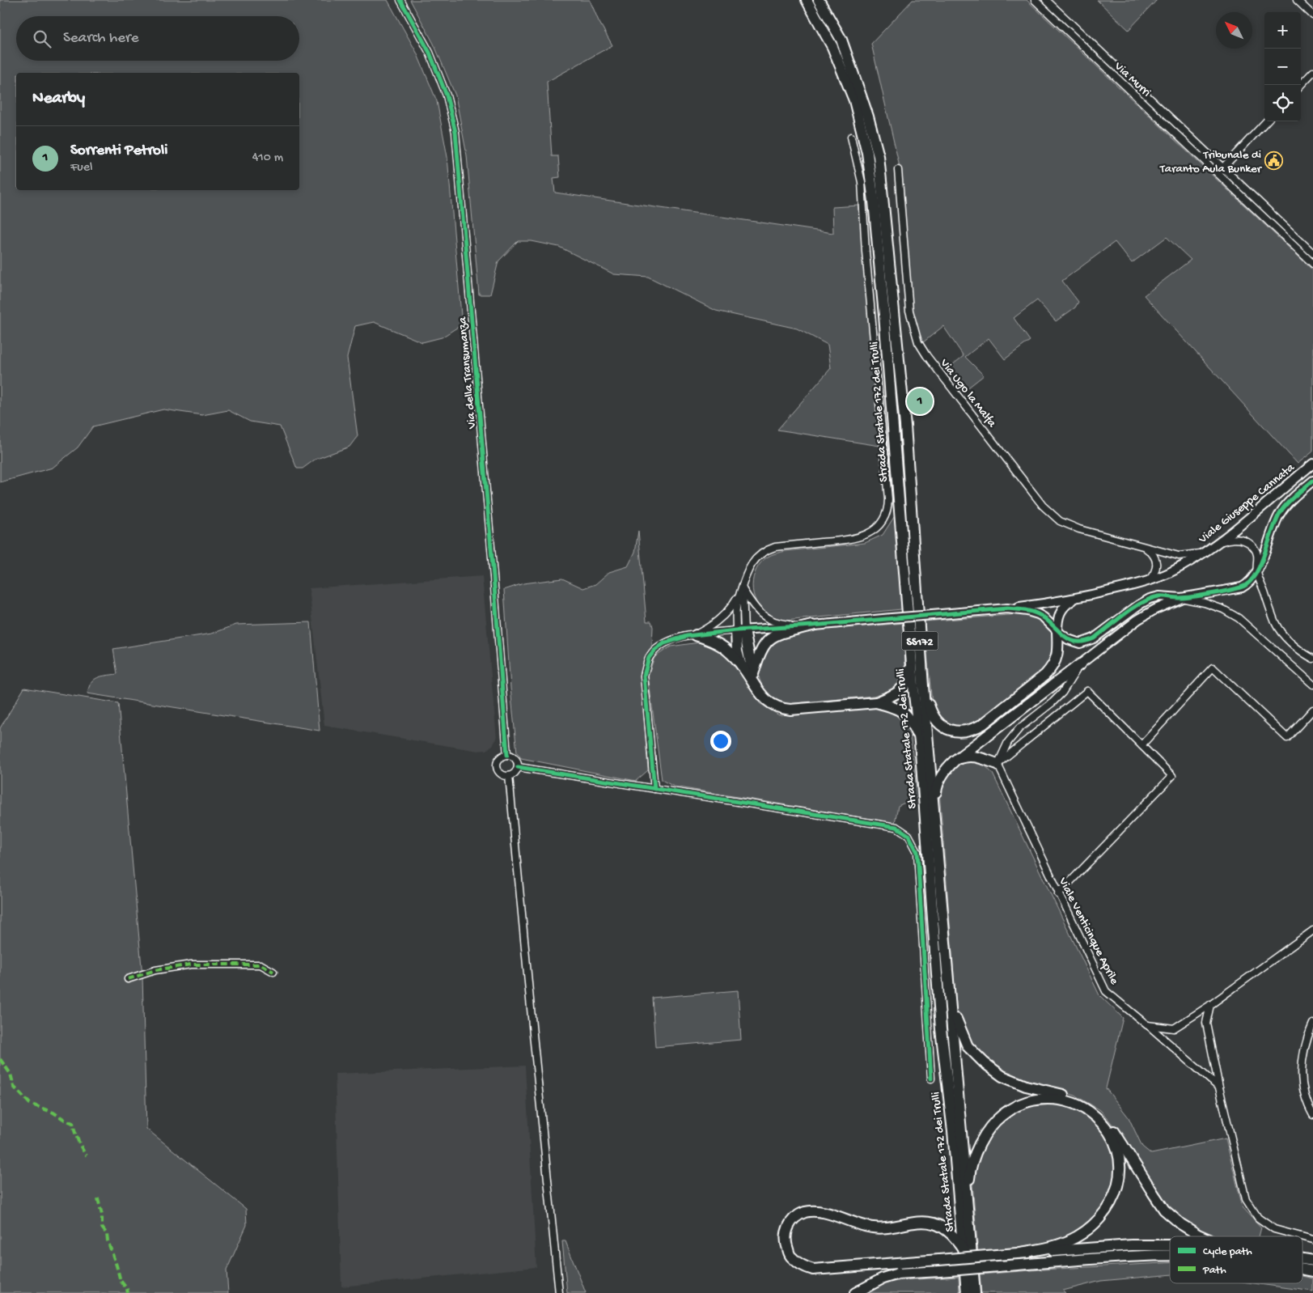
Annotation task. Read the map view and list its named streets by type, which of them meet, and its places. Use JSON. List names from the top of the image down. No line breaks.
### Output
{"streets":{"highway":["Strada Statale 172 dei Trulli","SS172"],"street":["Via Murri","Via della Transumanza","Via Ugo la Malfa","Viale Giuseppe Cannata","Viale Venticinque Aprile"]},"crossings":[["Via Ugo la Malfa","Viale Giuseppe Cannata"]],"places":{"public building":["Tribunale di Taranto Aula Bunker"]},"legend":["Cycle path","Path"],"north":"top left","page":{"map_buttons":["+","−"],"search":"Search here","heading":"Nearby","list":[{"mark":"1","name":"Sorrenti Petroli","note":"Fuel","value":"410 m"}],"pins":"1"}}
